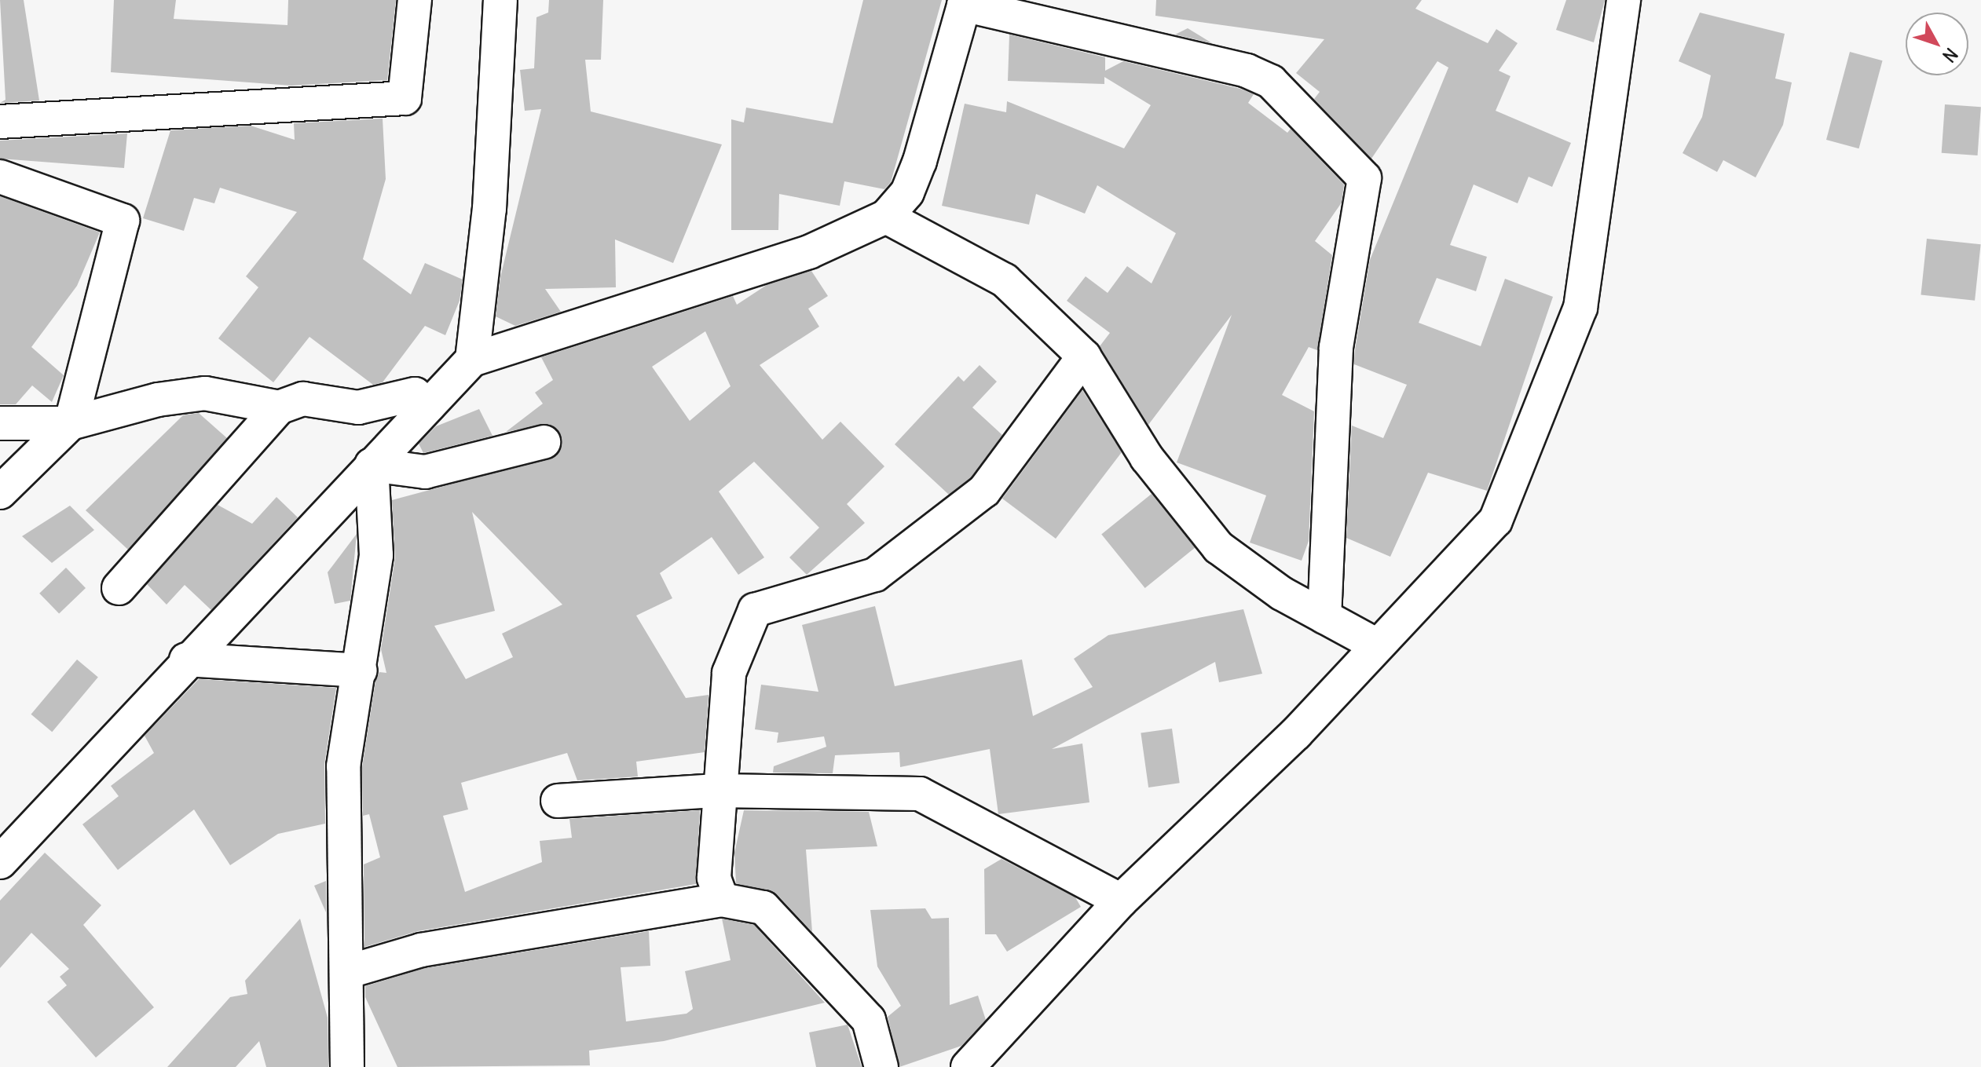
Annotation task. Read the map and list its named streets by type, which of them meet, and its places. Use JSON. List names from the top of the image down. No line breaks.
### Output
{"north":"bottom right"}
